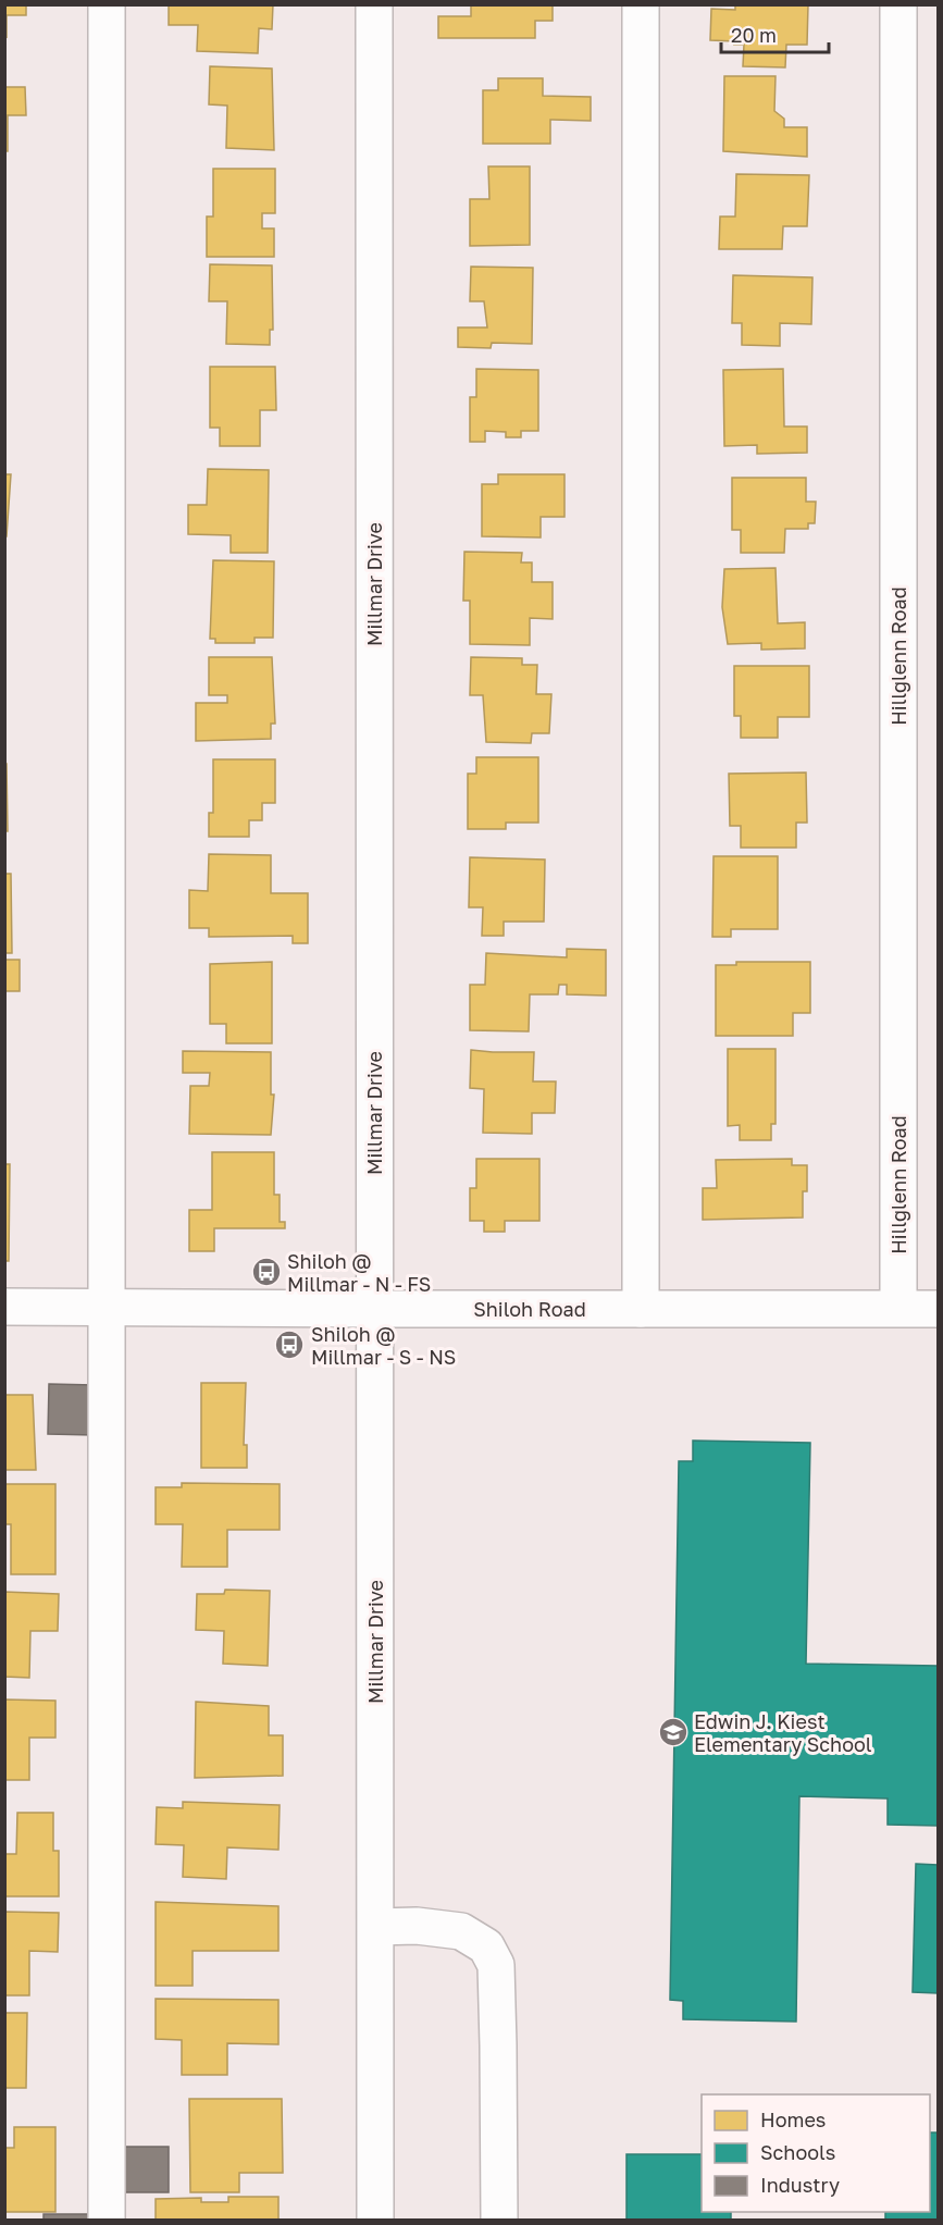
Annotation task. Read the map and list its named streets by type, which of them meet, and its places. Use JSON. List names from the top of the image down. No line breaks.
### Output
{"streets":{"street":["Millmar Drive","Hillglenn Road","Shiloh Road"]},"crossings":[["Millmar Drive","Shiloh Road"],["Hillglenn Road","Shiloh Road"]],"places":{"bus stop":["Shiloh @ Millmar - N - FS","Shiloh @ Millmar - S - NS"],"school or university":["Edwin J. Kiest Elementary School"]},"legend":["Homes","Schools","Industry"],"scale_bar":"20 m"}
